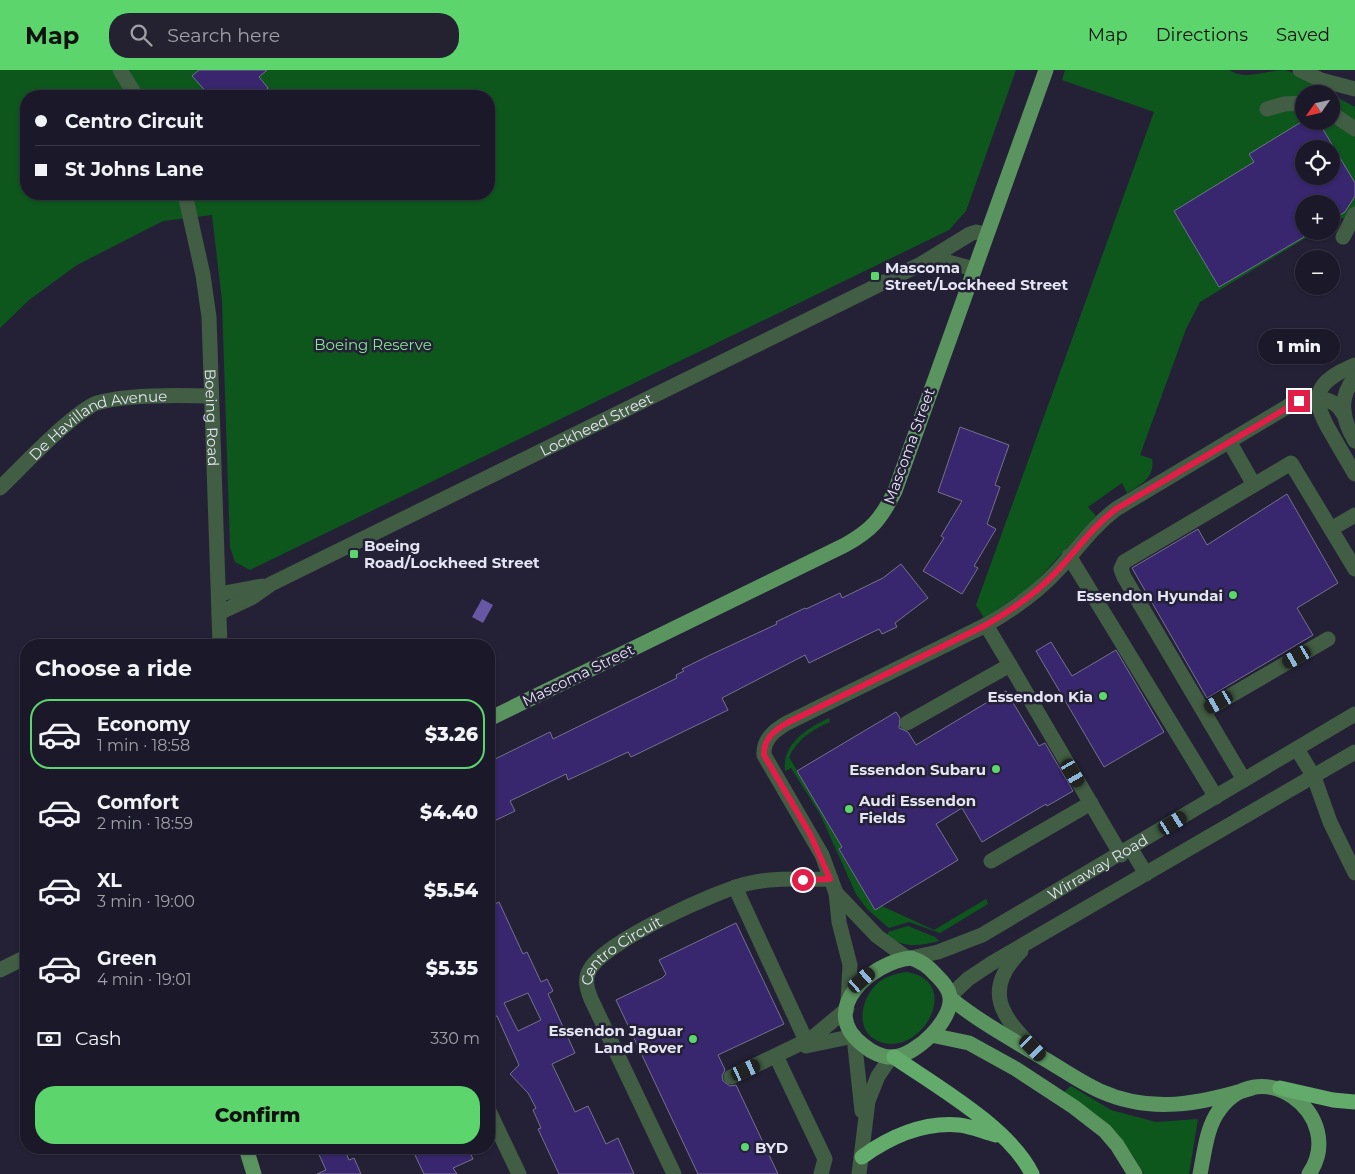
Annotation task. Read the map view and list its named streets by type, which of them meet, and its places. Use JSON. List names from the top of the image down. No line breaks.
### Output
{"streets":{"main road":["Mascoma Street"],"street":["Boeing Road","Lockheed Street","De Havilland Avenue","Wirraway Road","Centro Circuit"]},"crossings":[["Boeing Road","Lockheed Street"],["Boeing Road","De Havilland Avenue"],["Lockheed Street","Mascoma Street"]],"parks":["Boeing Reserve"],"places":{"transit":["Mascoma Street/Lockheed Street","Boeing Road/Lockheed Street"],"other":["Essendon Hyundai","Essendon Kia","Essendon Subaru","Audi Essendon Fields","Essendon Jaguar Land Rover","BYD"]},"north":"bottom left","page":{"header":"Map","search":"Search here","nav":["Map","Directions","Saved"],"map_buttons":["+","−"],"banner":["Centro Circuit","St Johns Lane"],"bubble":"1 min","heading":"Choose a ride","list":[{"name":"Economy","note":"1 min · 18:58","value":"$3.26"},{"name":"Comfort","note":"2 min · 18:59","value":"$4.40"},{"name":"XL","note":"3 min · 19:00","value":"$5.54"},{"name":"Green","note":"4 min · 19:01","value":"$5.35"}],"pay":["Cash","330 m"],"buttons":"Confirm"}}
